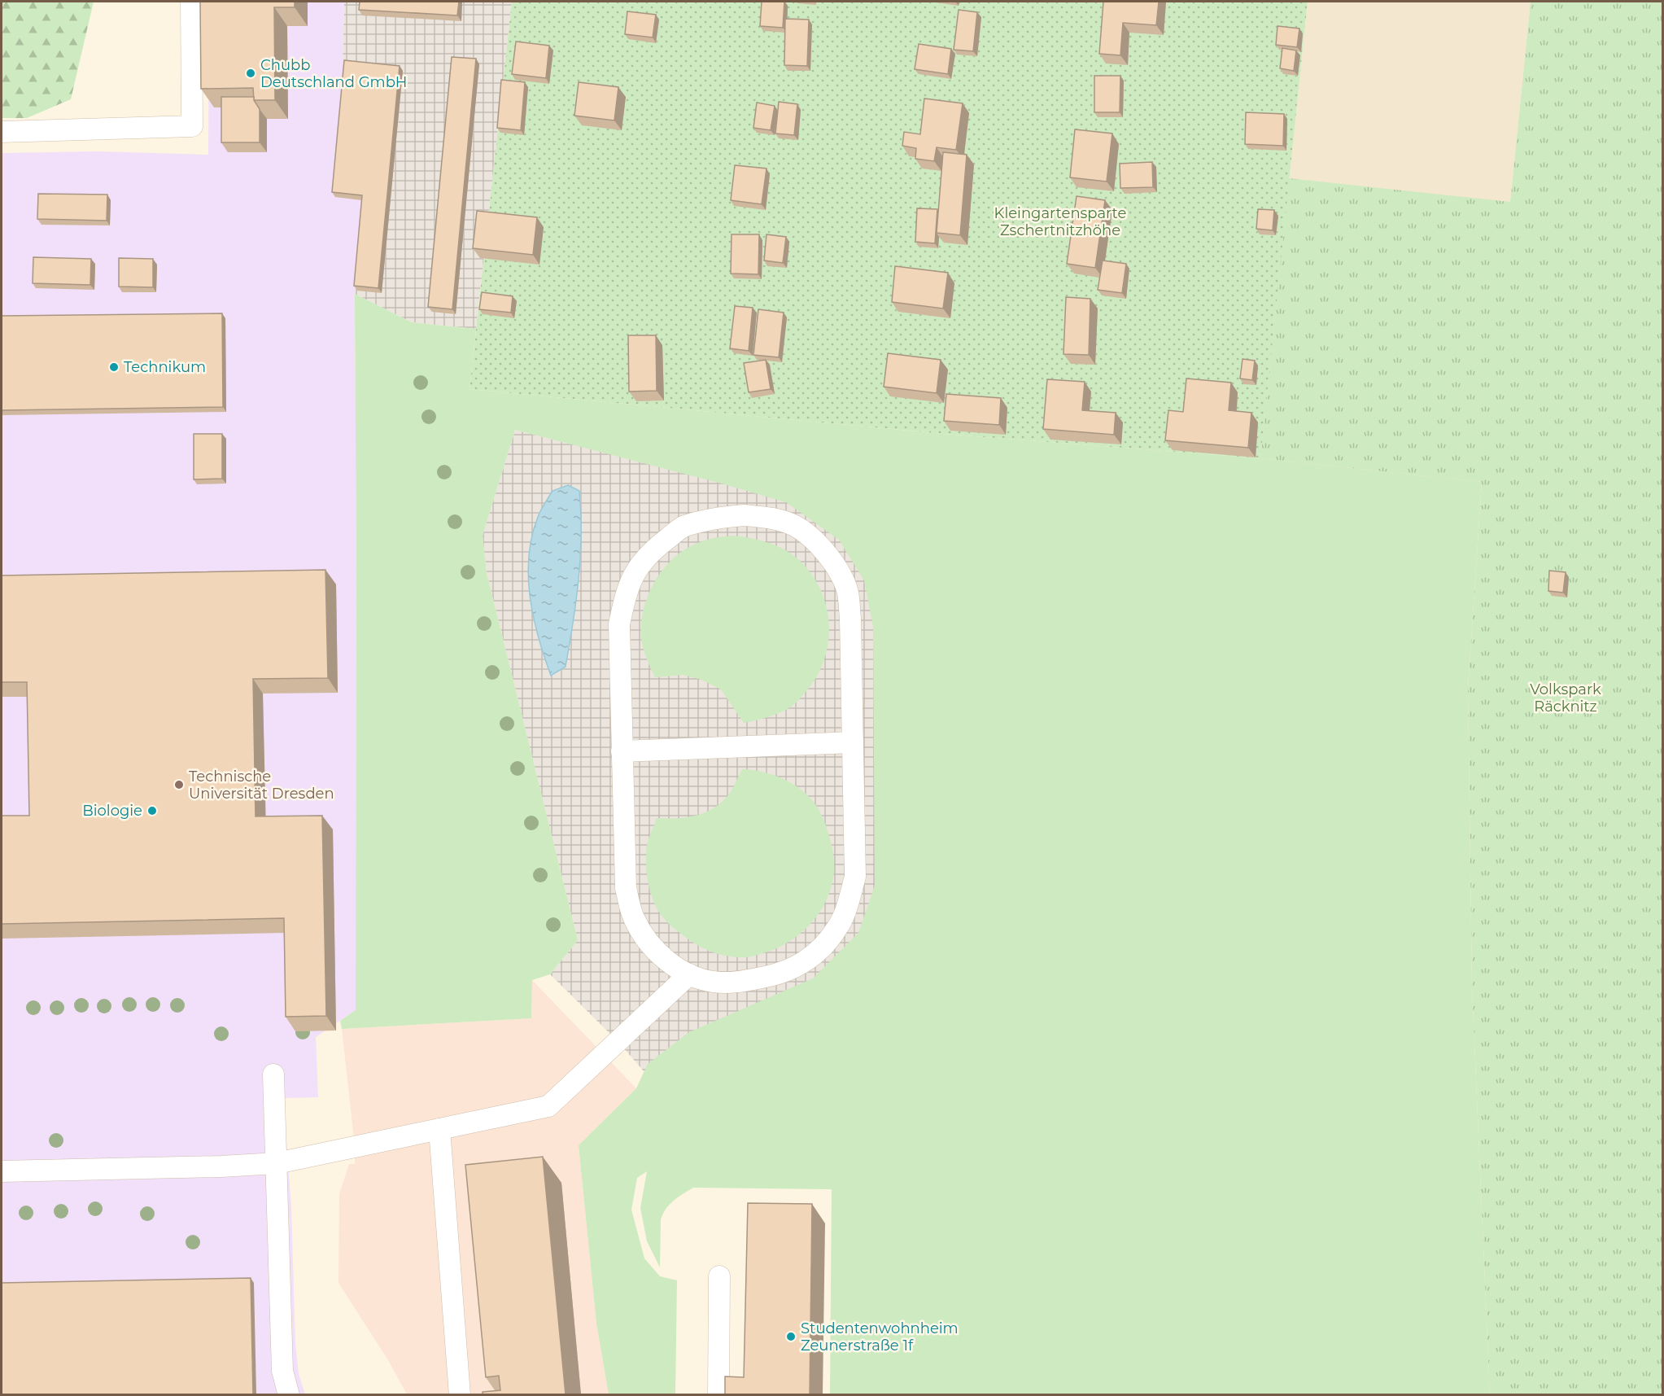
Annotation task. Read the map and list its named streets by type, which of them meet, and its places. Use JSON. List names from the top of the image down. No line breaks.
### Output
{"parks":["Kleingartensparte Zschertnitzhöhe","Volkspark Räcknitz"],"places":["Chubb Deutschland GmbH","Technikum","Technische Universität Dresden","Biologie","Studentenwohnheim Zeunerstraße 1f"]}
